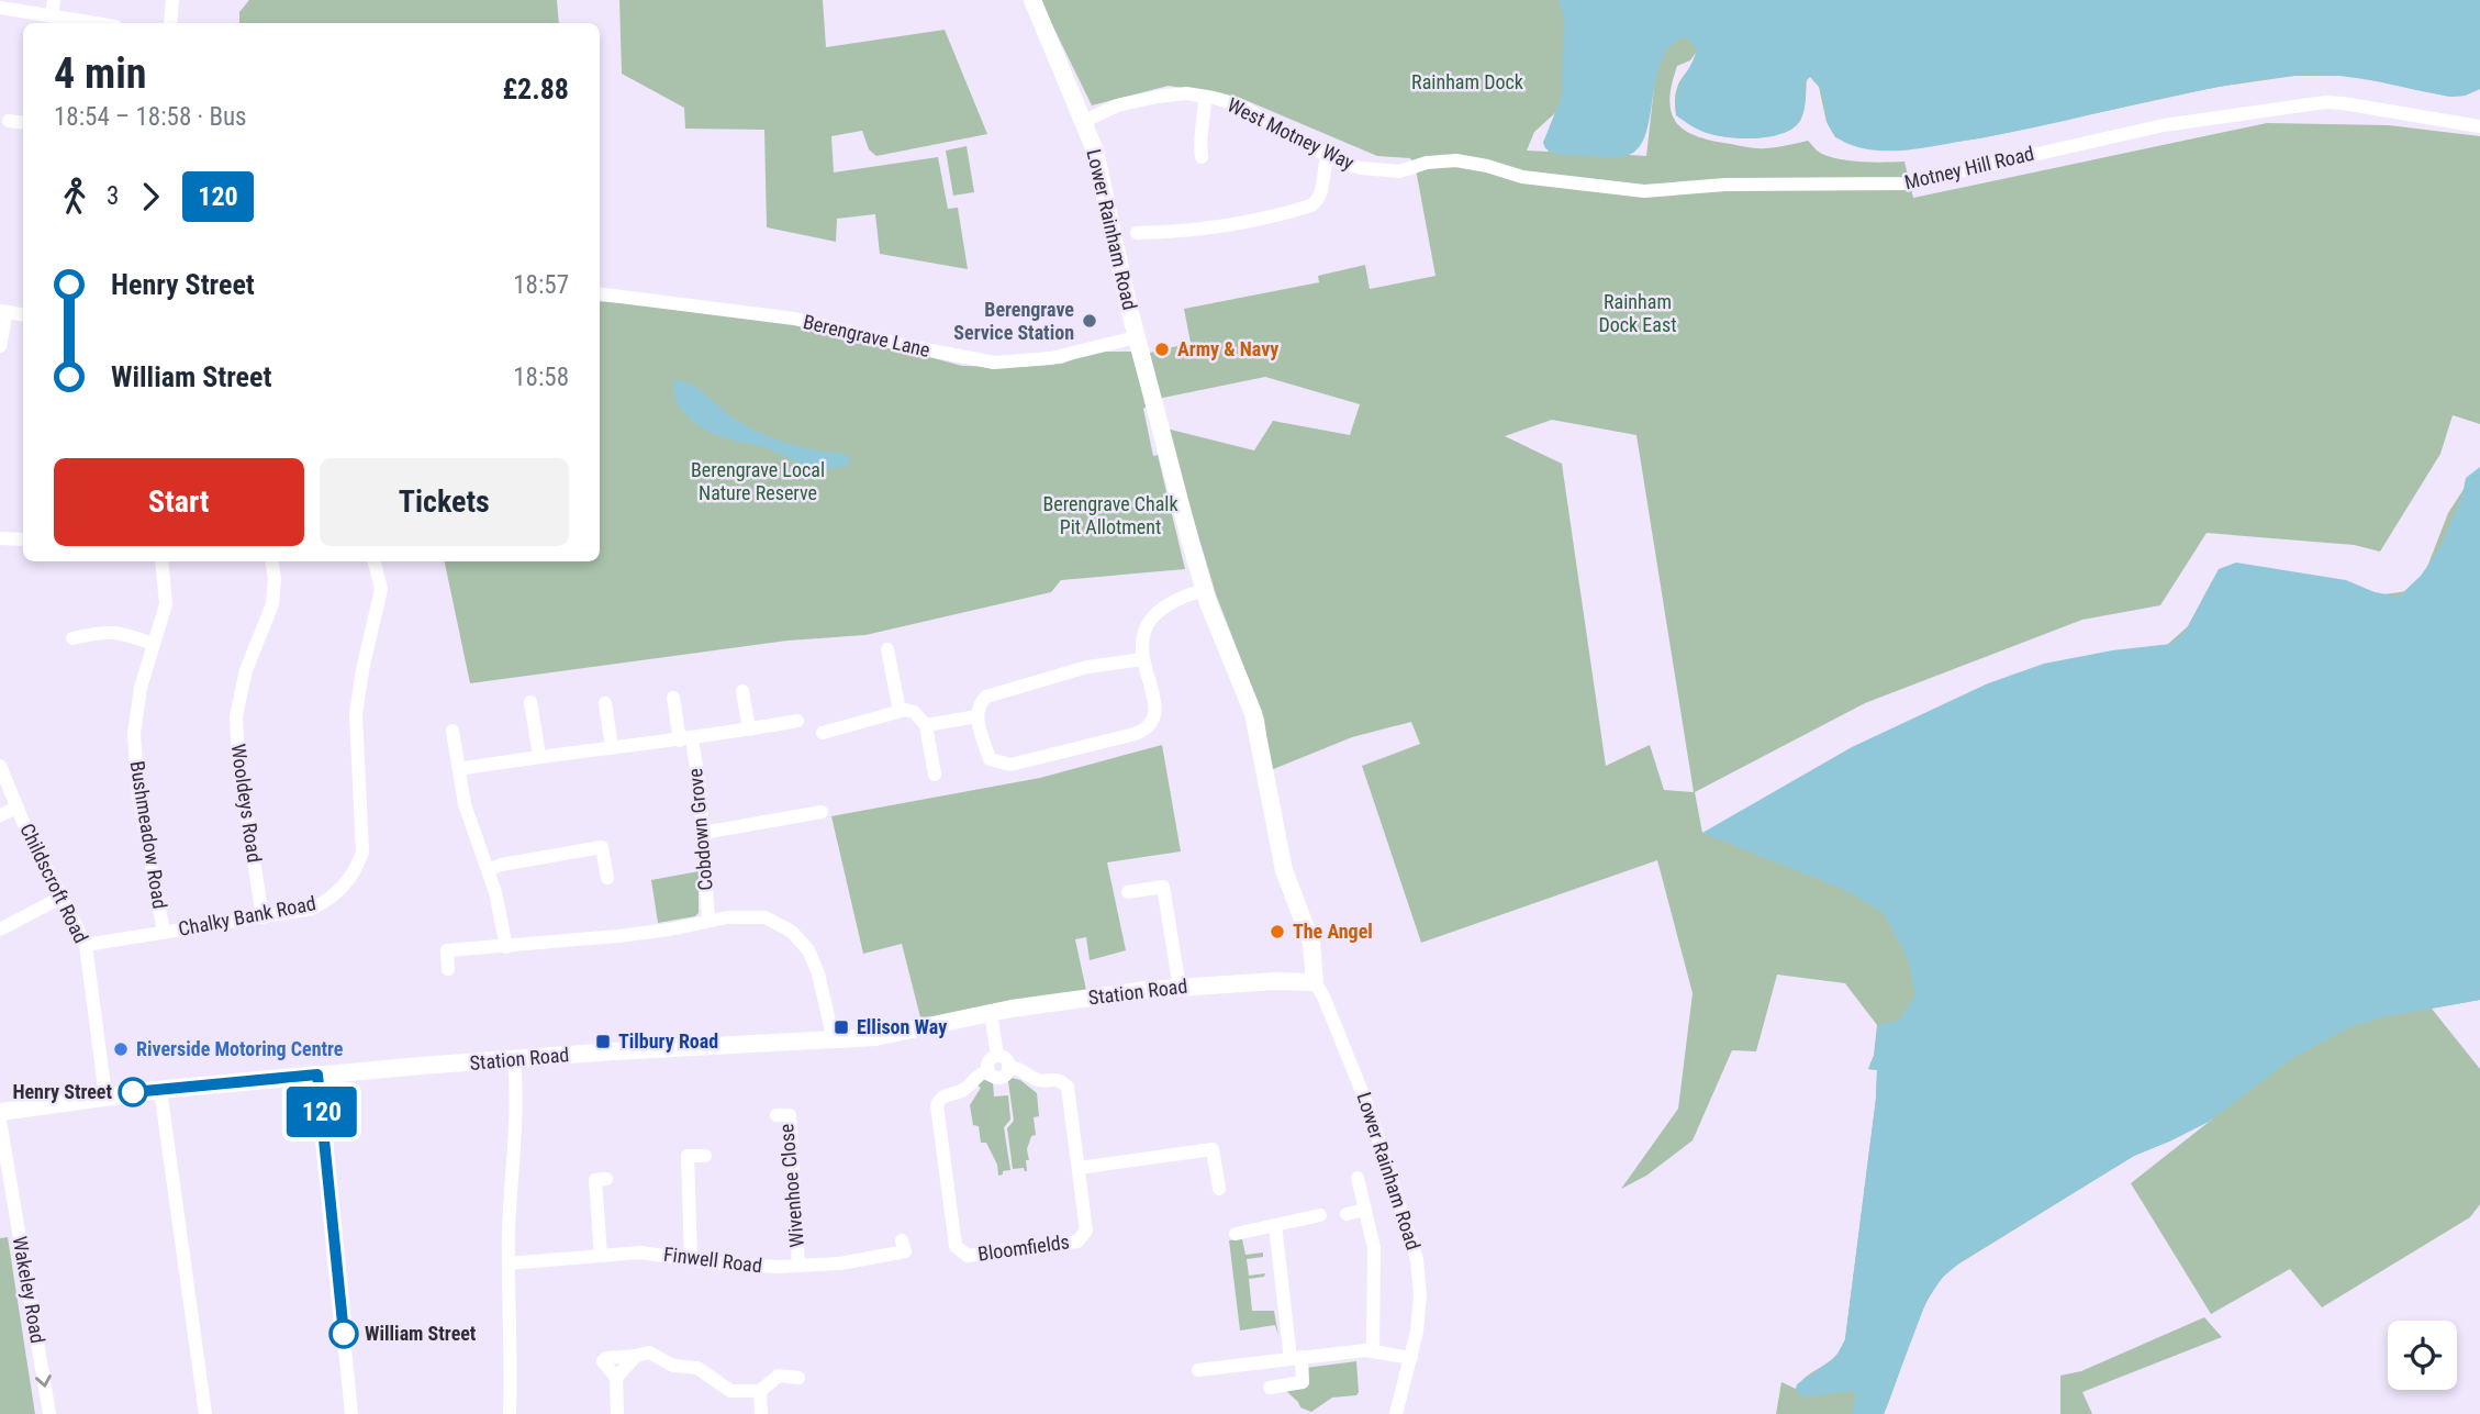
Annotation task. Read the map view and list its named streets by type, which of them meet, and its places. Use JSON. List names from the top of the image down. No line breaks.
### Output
{"streets":{"main road":["Lower Rainham Road","Station Road"],"street":["West Motney Way","Motney Hill Road","Berengrave Lane","Wooldeys Road","Cobdown Grove","Bushmeadow Road","Childscroft Road","Chalky Bank Road","Wivenhoe Close","Bloomfields","Finwell Road","Wakeley Road"]},"crossings":[["West Motney Way","Motney Hill Road"],["West Motney Way","Lower Rainham Road"],["Lower Rainham Road","Berengrave Lane"],["Lower Rainham Road","Station Road"],["Wooldeys Road","Chalky Bank Road"],["Bushmeadow Road","Chalky Bank Road"],["Childscroft Road","Chalky Bank Road"],["Childscroft Road","Station Road"],["Wivenhoe Close","Finwell Road"]],"one_way":["Wakeley Road"],"parks":["Rainham Dock","Rainham Dock East","Berengrave Local Nature Reserve","Berengrave Chalk Pit Allotment"],"places":{"other":["Berengrave Service Station","Army & Navy","The Angel","Riverside Motoring Centre","Henry Street","William Street"],"transit":["Ellison Way","Tilbury Road"]},"lines":["bus line 120"],"page":{"on_map":"120","heading":["4 min","18:54 – 18:58 · Bus","£2.88"],"legs":["3","120"],"list":[{"name":"Henry Street","value":"18:57"},{"name":"William Street","value":"18:58"}],"buttons":["Start","Tickets"]}}
